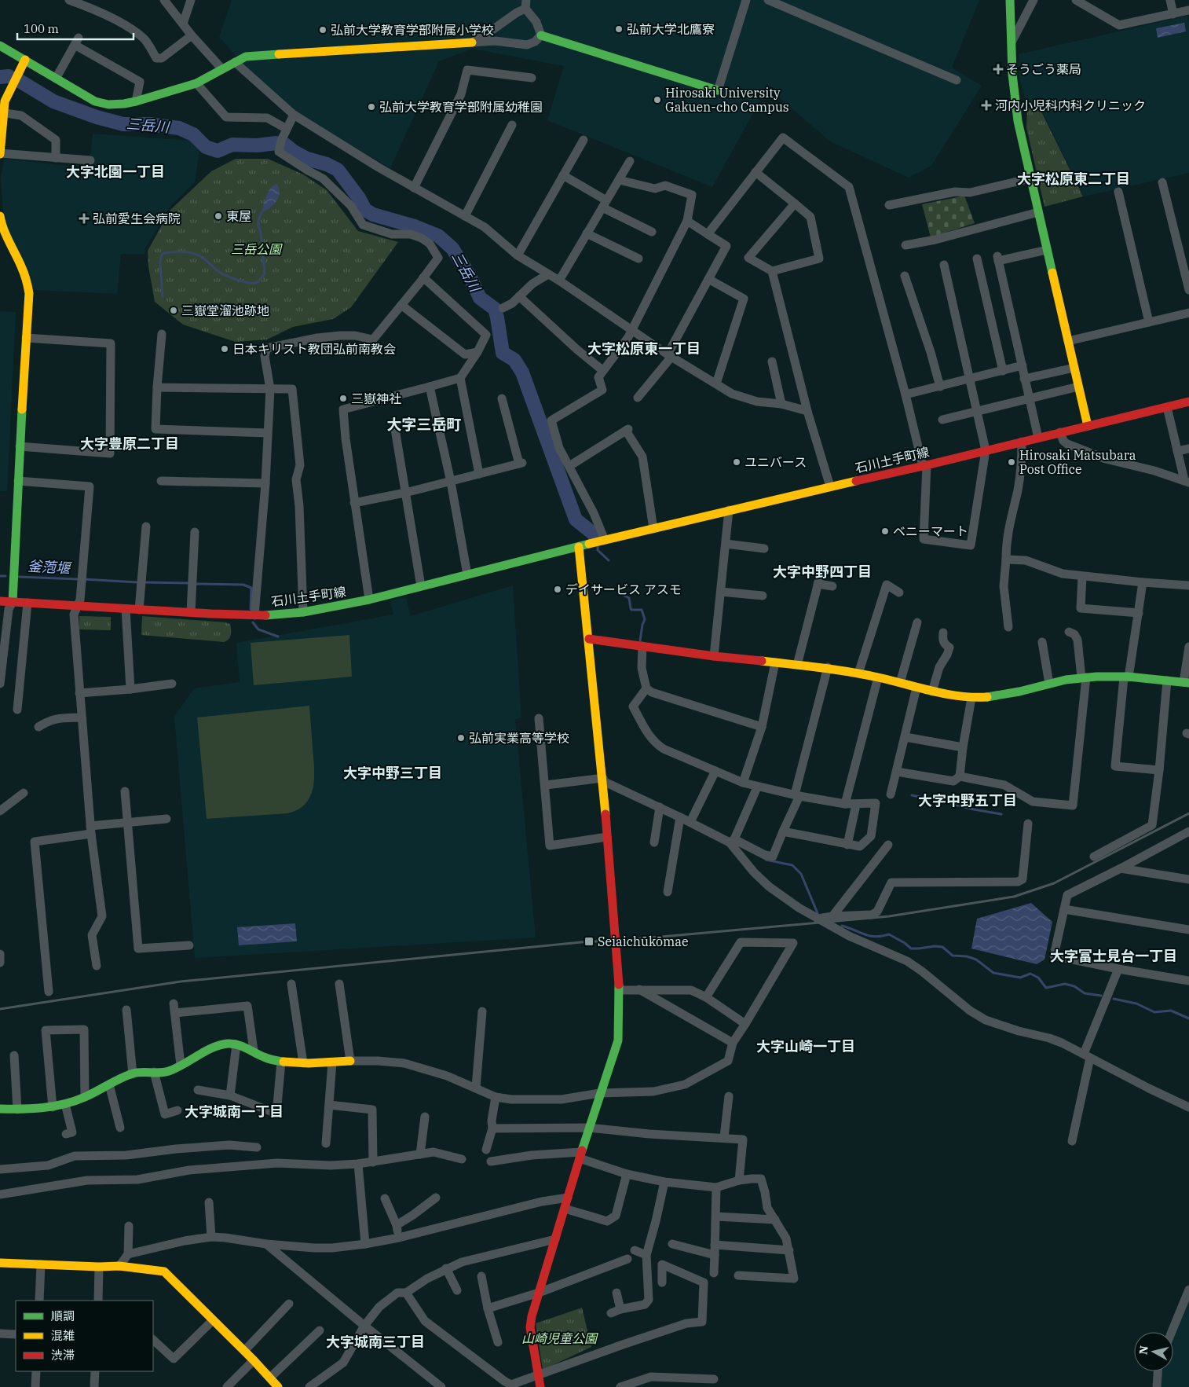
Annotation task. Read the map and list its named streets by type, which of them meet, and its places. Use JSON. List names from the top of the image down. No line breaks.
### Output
{"streets":{"street":["石川土手町線"]},"districts":["大字北園一丁目","大字松原東二丁目","大字松原東一丁目","大字三岳町","大字豊原二丁目","大字中野四丁目","大字中野三丁目","大字中野五丁目","大字富士見台一丁目","大字山崎一丁目","大字城南一丁目","大字城南三丁目"],"water":["三岳川","釜萢堰"],"parks":["三岳公園","山崎児童公園"],"places":{"other":["弘前大学北鷹寮","弘前大学教育学部附属小学校","Hirosaki University Gakuen-cho Campus","弘前大学教育学部附属幼稚園","東屋","三嶽堂溜池跡地","日本キリスト教団弘前南教会","三嶽神社","ユニバース","Hirosaki Matsubara Post Office","ベニーマート","デイサービス アスモ","弘前実業高等学校"],"health":["そうごう薬局","河内小児科内科クリニック","弘前愛生会病院"],"transit":["Seiaichūkōmae"]},"legend":["順調","混雑","渋滞"],"scale_bar":"100 m","north":"left"}
